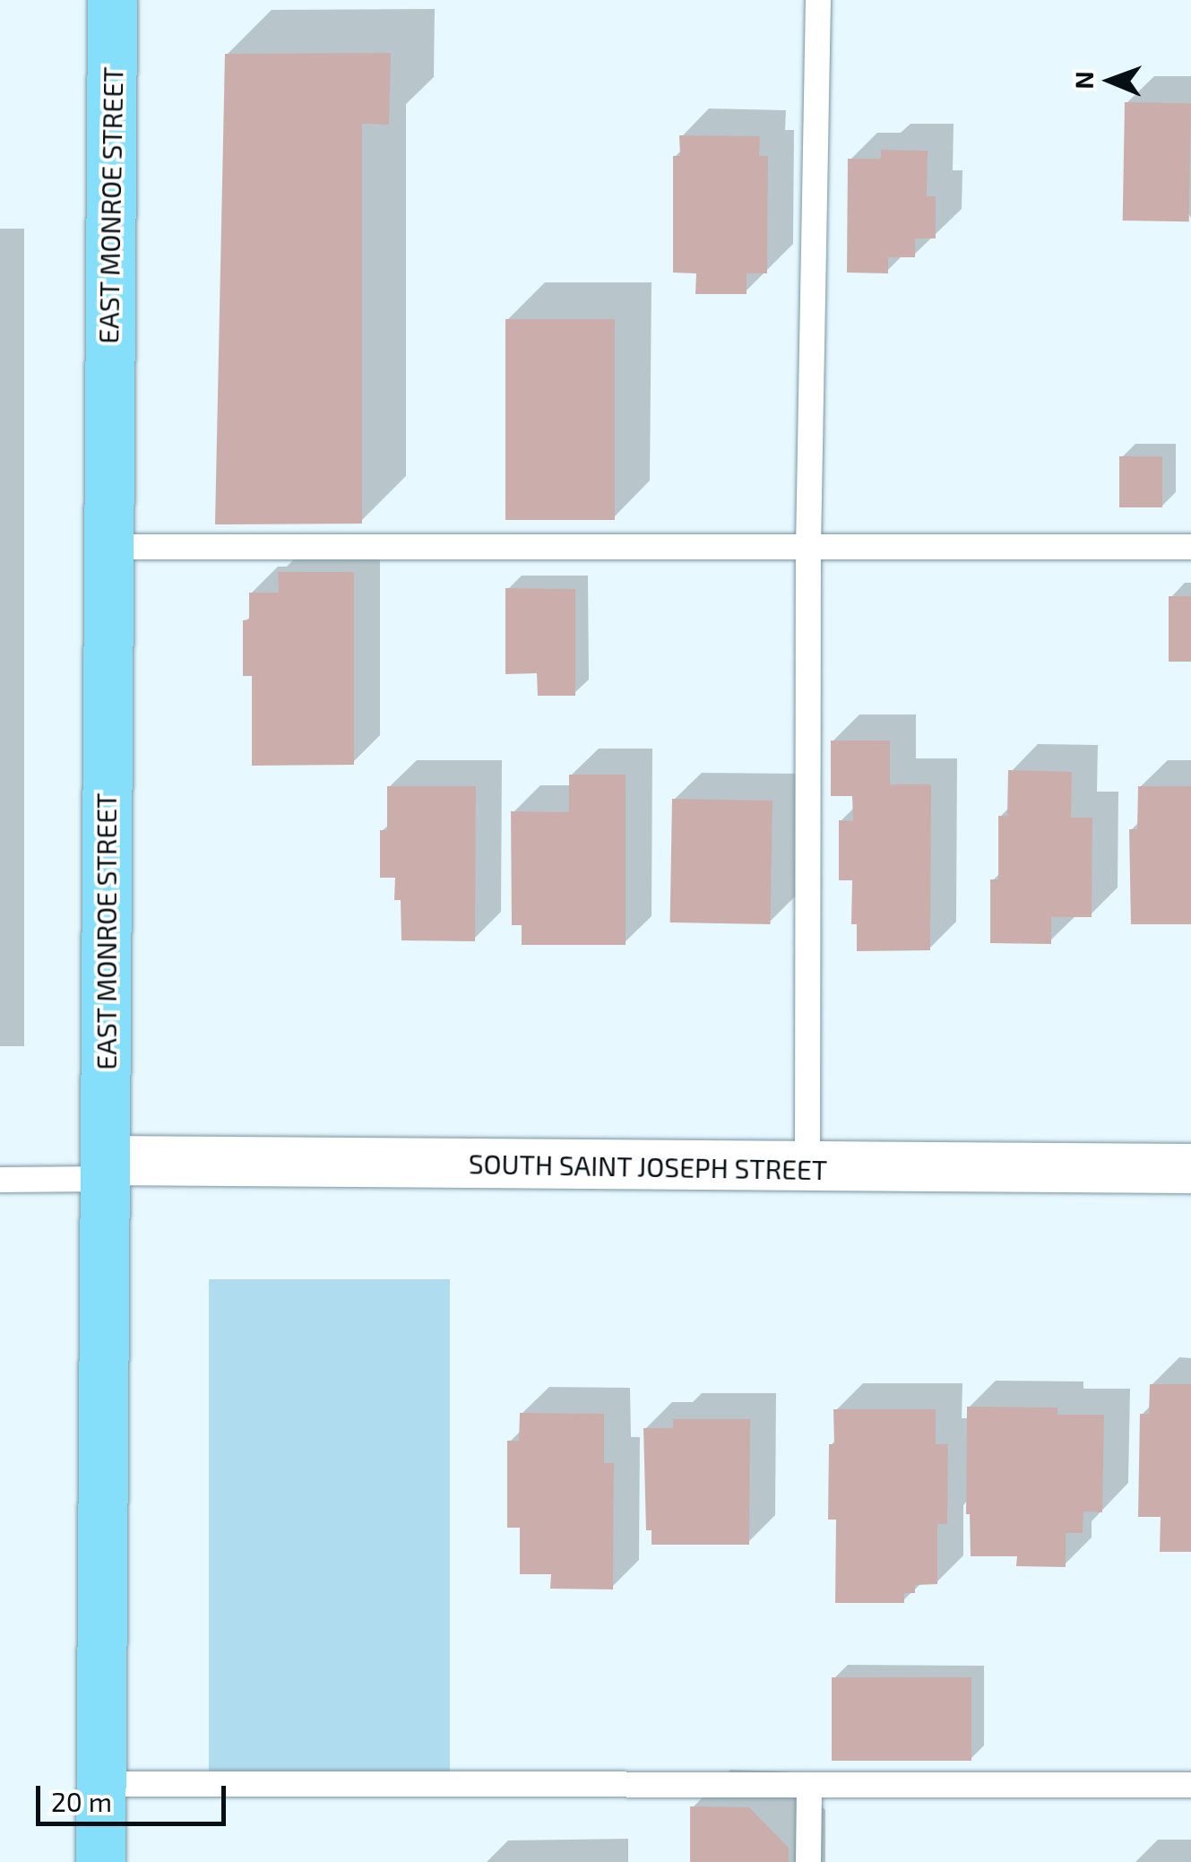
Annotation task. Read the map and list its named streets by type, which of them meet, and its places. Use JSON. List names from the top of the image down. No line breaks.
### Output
{"streets":{"main road":["EAST MONROE STREET"],"street":["SOUTH SAINT JOSEPH STREET"]},"crossings":[["EAST MONROE STREET","SOUTH SAINT JOSEPH STREET"]],"scale_bar":"20 m","north":"left"}
